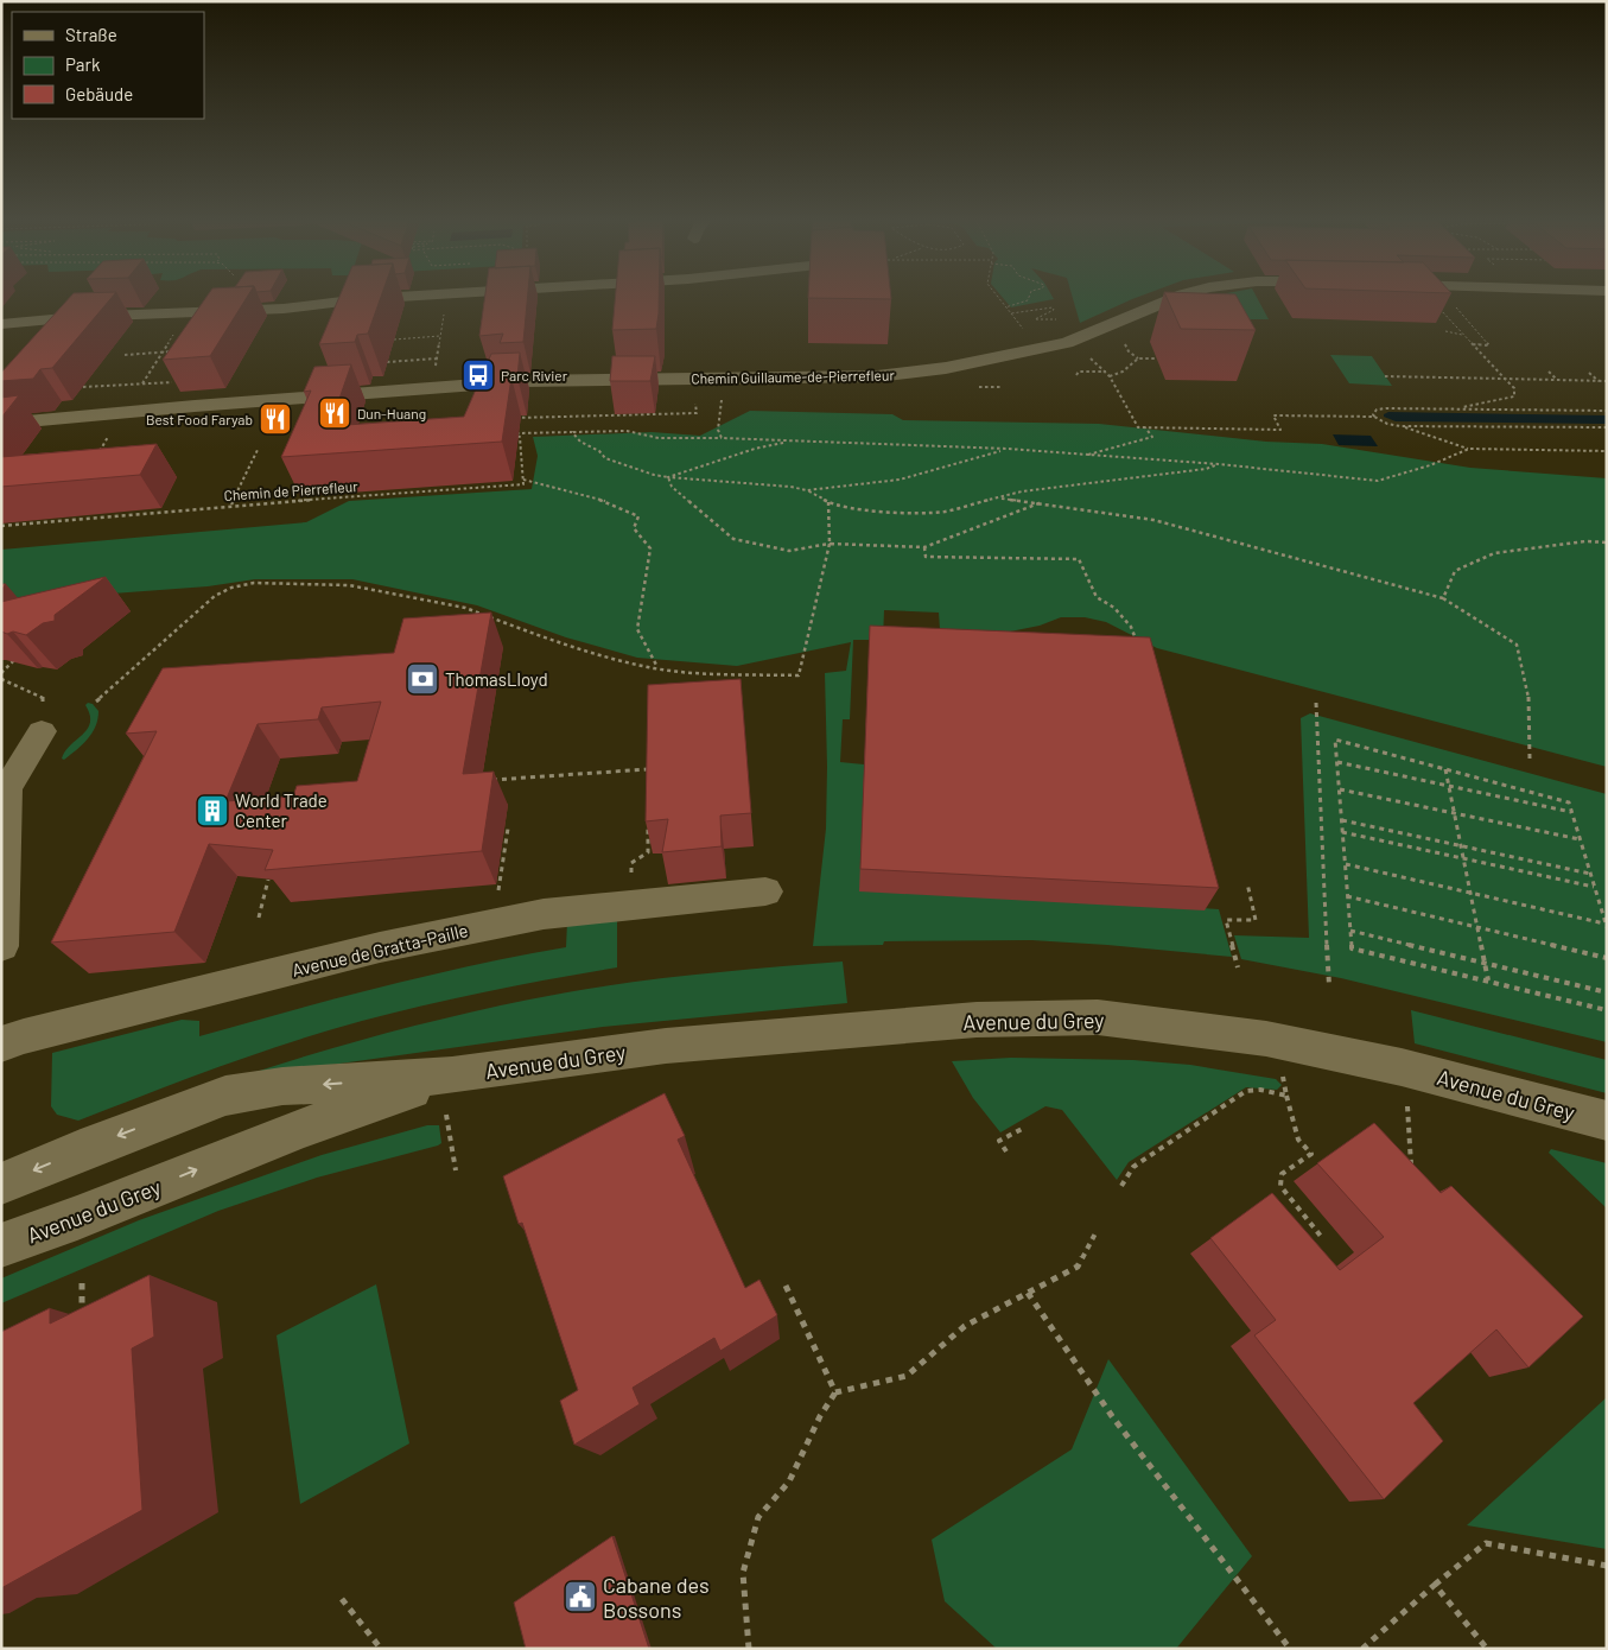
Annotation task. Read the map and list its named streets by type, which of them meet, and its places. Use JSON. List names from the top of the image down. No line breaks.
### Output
{"streets":{"street":["Chemin Guillaume-de-Pierrefleur","Avenue de Gratta-Paille","Avenue du Grey"],"path":["Chemin de Pierrefleur"]},"places":{"bus stop":["Parc Rivier"],"restaurant":["Dun-Huang","Best Food Faryab"],"bank":["ThomasLloyd"],"building":["World Trade Center"],"public building":["Cabane des Bossons"]},"legend":["Straße","Park","Gebäude"]}
